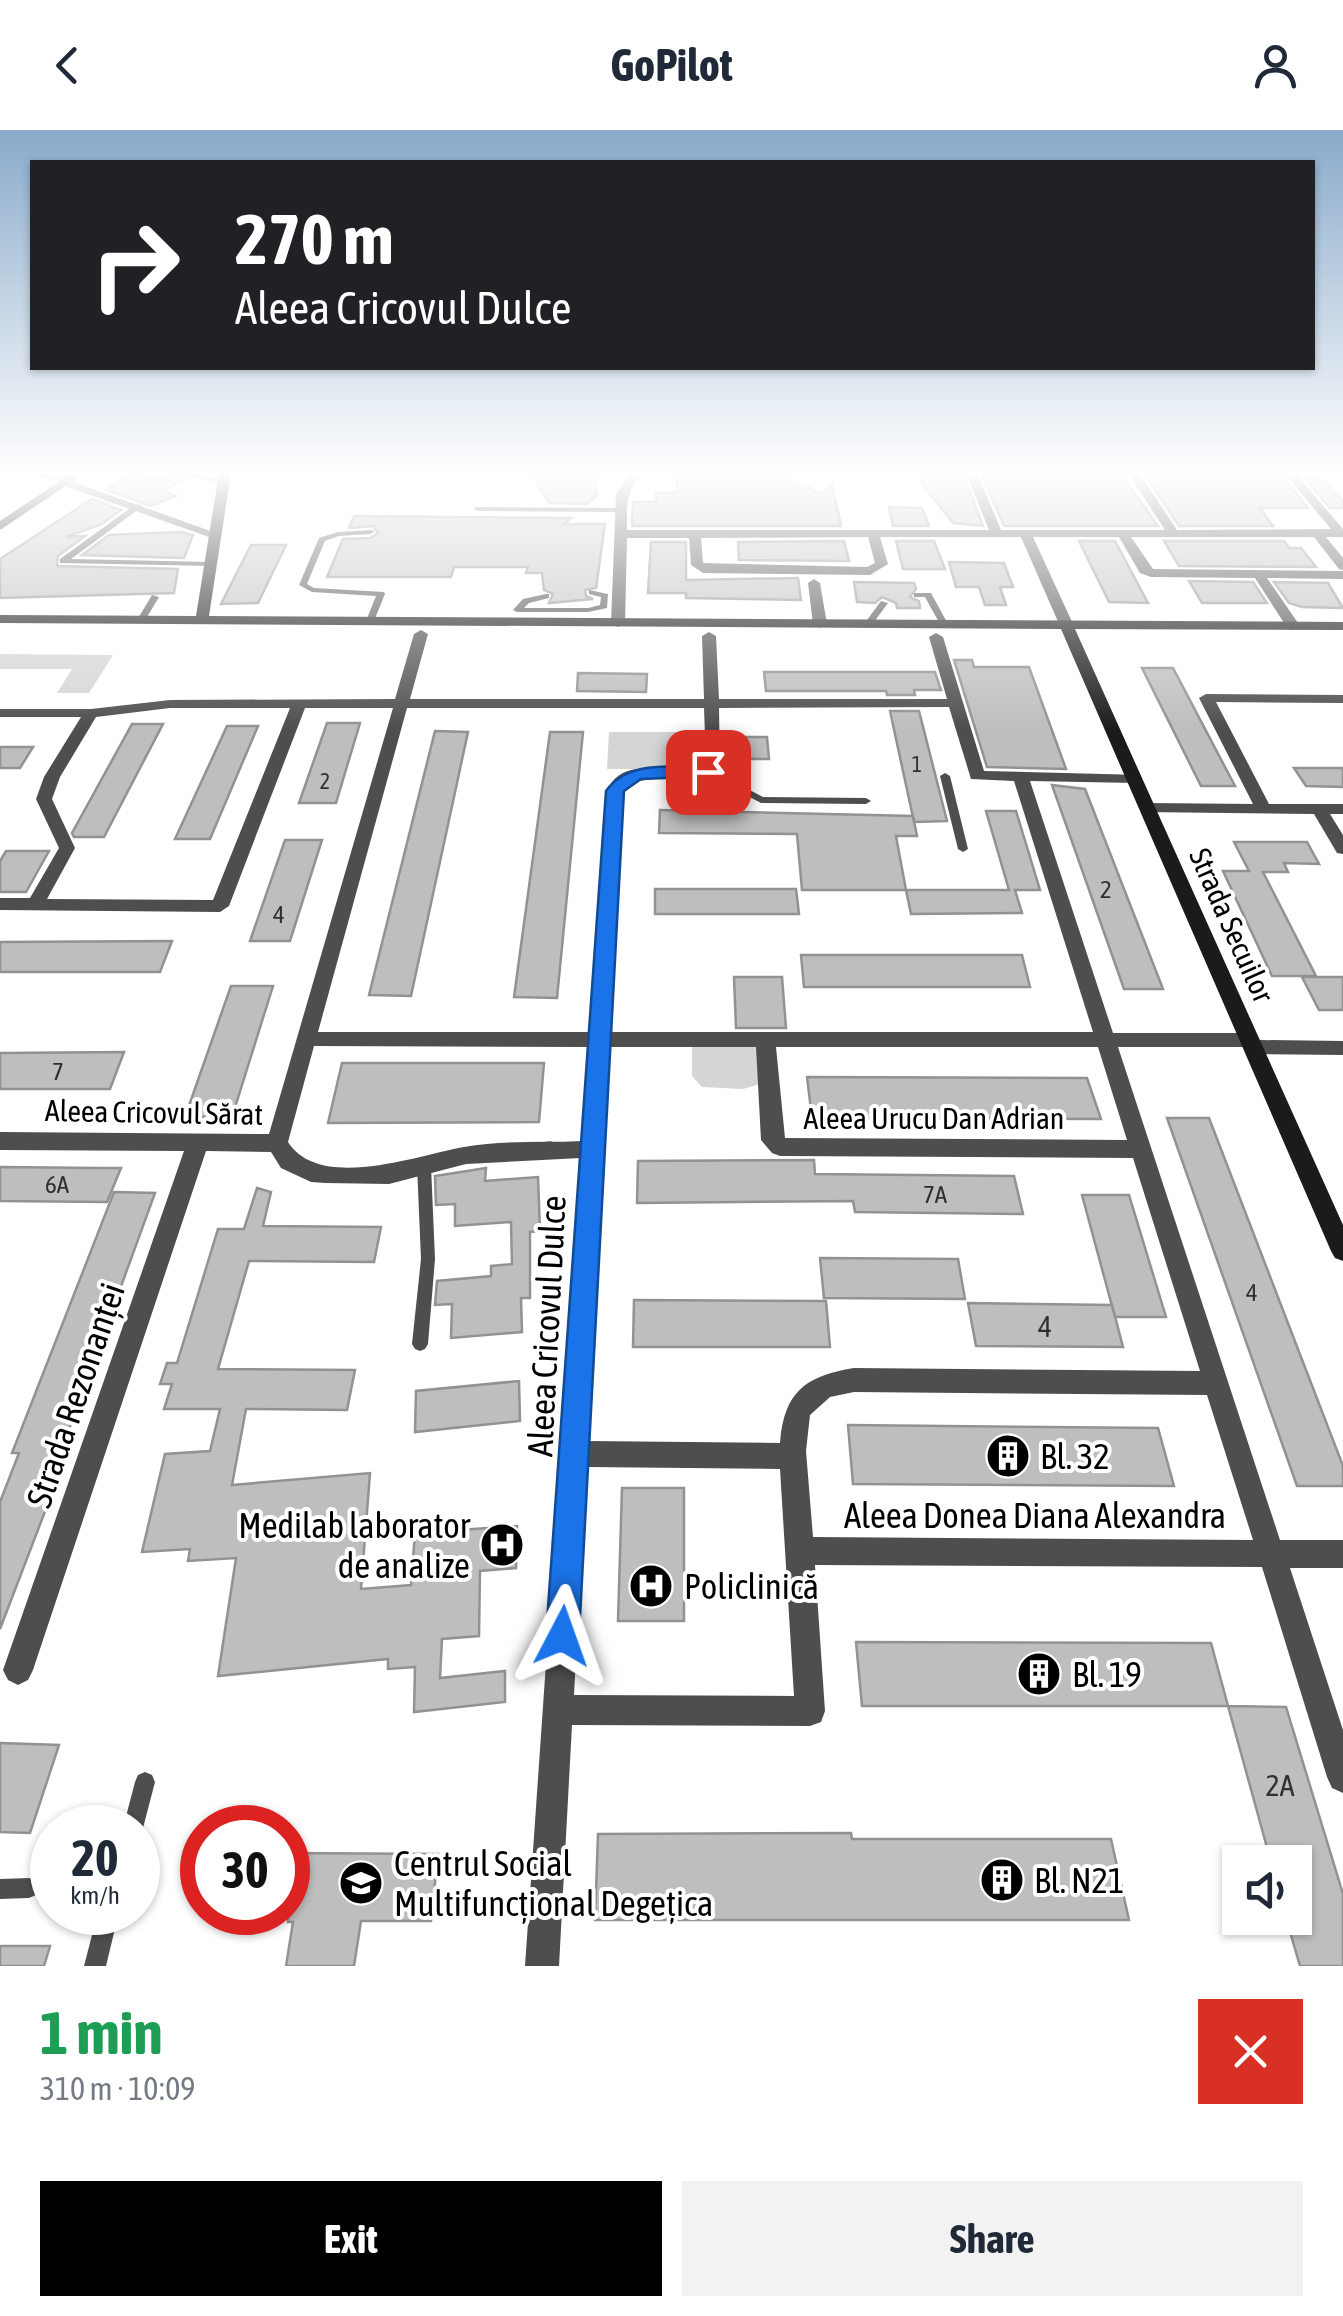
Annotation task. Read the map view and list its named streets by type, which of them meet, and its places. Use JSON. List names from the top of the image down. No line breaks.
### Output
{"streets":{"main road":["Strada Secuilor"],"street":["Aleea Cricovul Sărat","Aleea Urucu Dan Adrian","Aleea Cricovul Dulce","Strada Rezonanței","Aleea Donea Diana Alexandra"]},"crossings":[["Aleea Cricovul Sărat","Aleea Cricovul Dulce"],["Aleea Cricovul Sărat","Strada Rezonanței"],["Aleea Urucu Dan Adrian","Aleea Donea Diana Alexandra"],["Aleea Cricovul Dulce","Aleea Donea Diana Alexandra"]],"places":{"building":["Bl. 32","Bl. 19","Bl. N21"],"hospital":["Medilab laborator de analize","Policlinică"],"school or university":["Centrul Social Multifuncțional Degețica"]},"house_numbers":["1","2","2","4","7","6A","7A","4","4","2A"],"page":{"header":"GoPilot","turn":["270 m","Aleea Cricovul Dulce"],"speed":"20 km/h","limit":"30","heading":["1 min","310 m · 10:09"],"buttons":["Exit","Share"]}}
